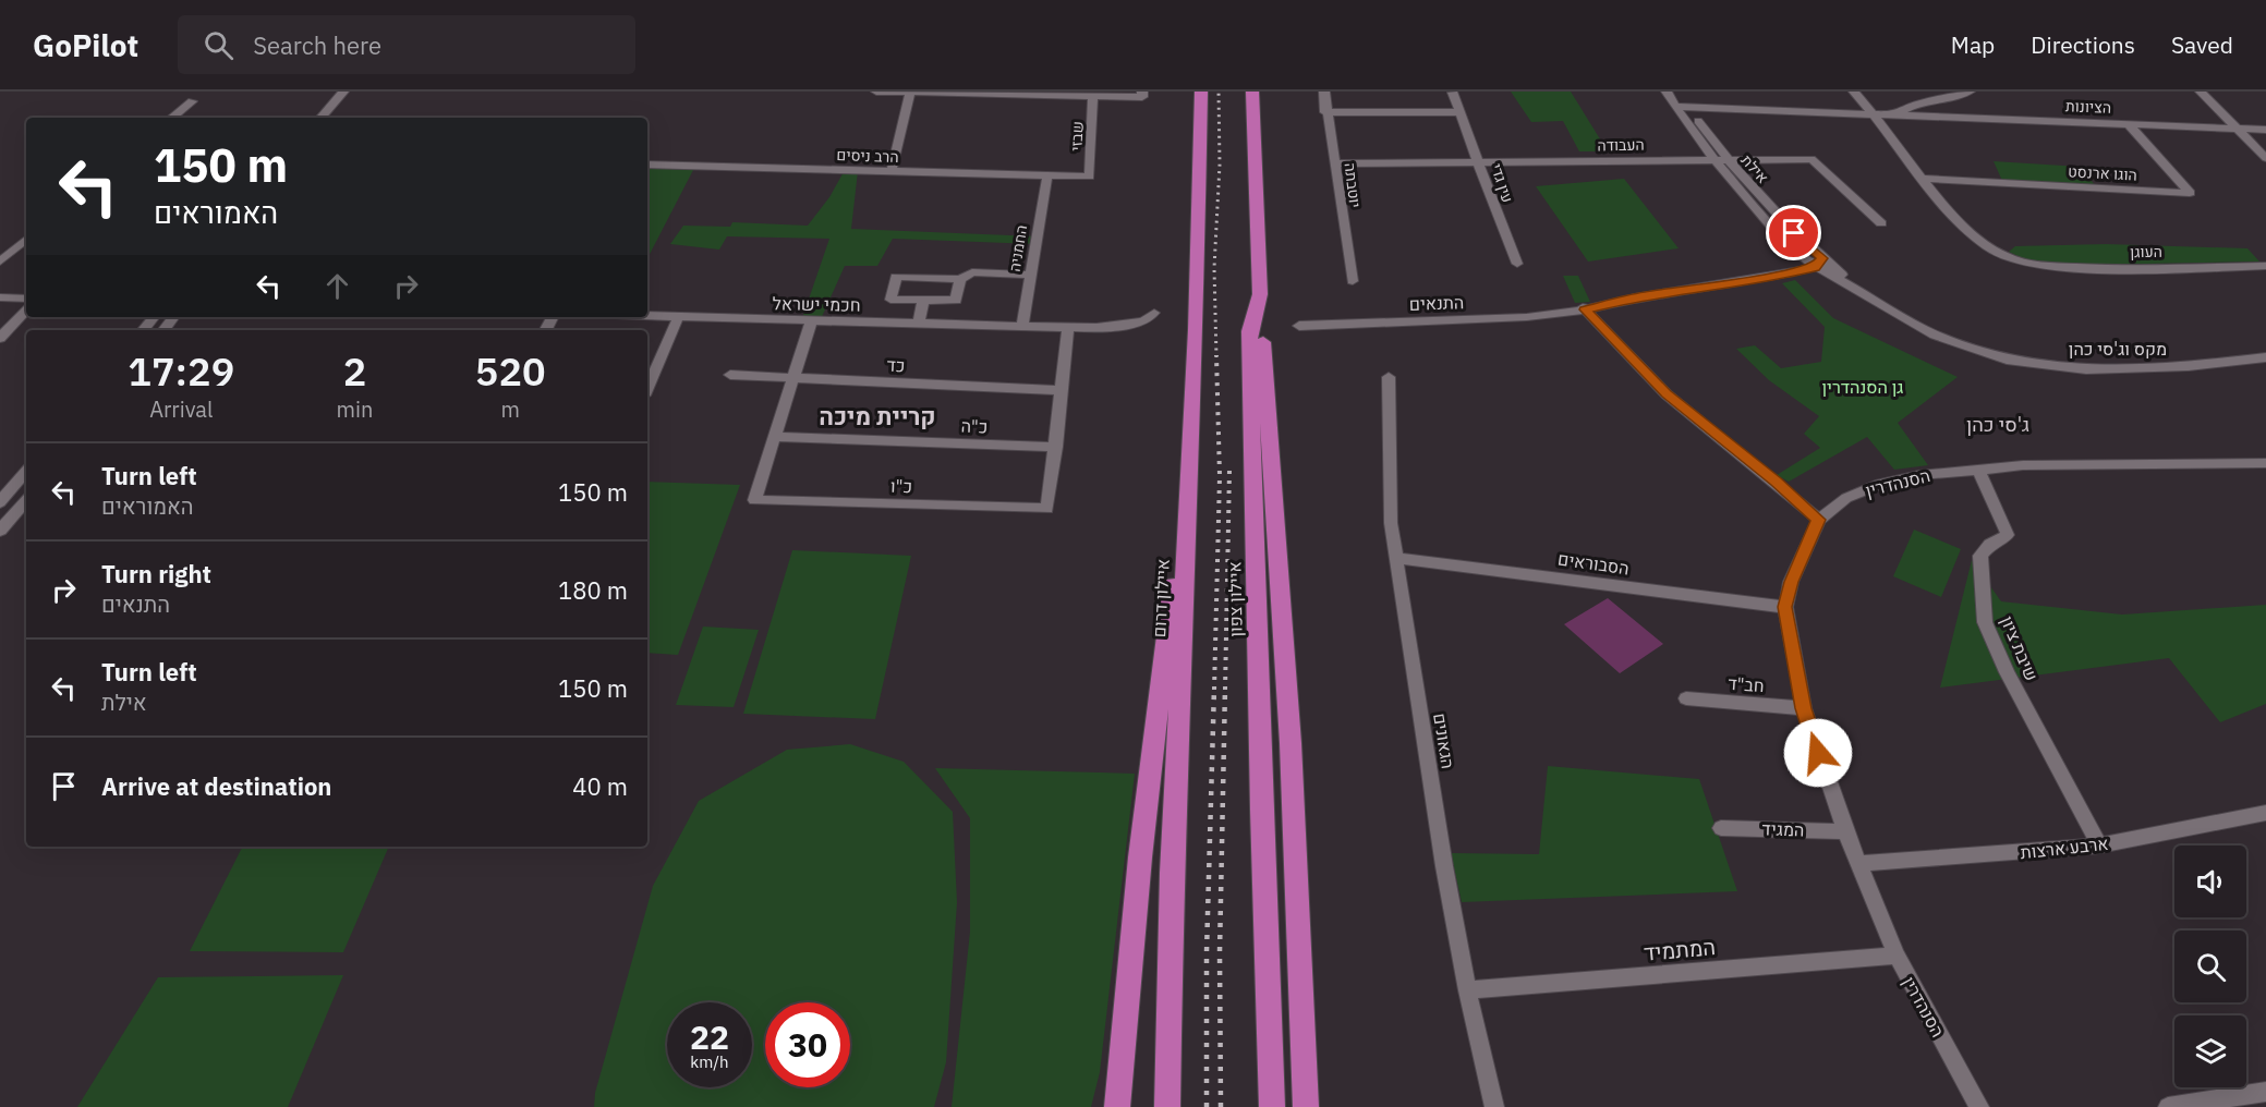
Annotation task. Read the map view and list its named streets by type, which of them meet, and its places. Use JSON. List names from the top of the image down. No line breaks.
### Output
{"streets":{"highway":["איילון דרום","איילון צפון"],"street":["הציונות","שבזי","העבודה","הרב ניסים","אילת","הוגו ארנסט","עין גדי","יוטבתה","החמניה","העוגן","התנאים","חכמי ישראל","מקס וג'סי כהן","כד","כ\"ה","הסנהדרין","כ\"ו","הסבוראים","שיבת ציון","חב\"ד","הגאונים","המגיד","ארבע ארצות","המתמיד"]},"crossings":[["הציונות","אילת"],["הציונות","הוגו ארנסט"],["שבזי","הרב ניסים"],["העבודה","אילת"],["העבודה","עין גדי"],["העבודה","יוטבתה"],["הרב ניסים","החמניה"],["אילת","התנאים"],["אילת","מקס וג'סי כהן"],["הוגו ארנסט","העוגן"],["החמניה","חכמי ישראל"],["התנאים","מקס וג'סי כהן"],["כ\"ה","כ\"ו"],["הסנהדרין","הסבוראים"],["הסנהדרין","שיבת ציון"],["הסנהדרין","חב\"ד"],["הסנהדרין","המגיד"],["הסנהדרין","ארבע ארצות"],["הסנהדרין","המתמיד"],["הסבוראים","הגאונים"],["שיבת ציון","ארבע ארצות"],["הגאונים","המתמיד"]],"districts":["קריית מיכה","ג'סי כהן"],"parks":["גן הסנהדרין"],"page":{"header":"GoPilot","search":"Search here","nav":["Map","Directions","Saved"],"turn":["150 m","האמוראים"],"eta":["17:29","Arrival","2","min","520","m"],"list":[{"name":"Turn left","note":"האמוראים","value":"150 m"},{"name":"Turn right","note":"התנאים","value":"180 m"},{"name":"Turn left","note":"אילת","value":"150 m"},{"name":"Arrive at destination","value":"40 m"}],"speed":"22 km/h","limit":"30"}}
